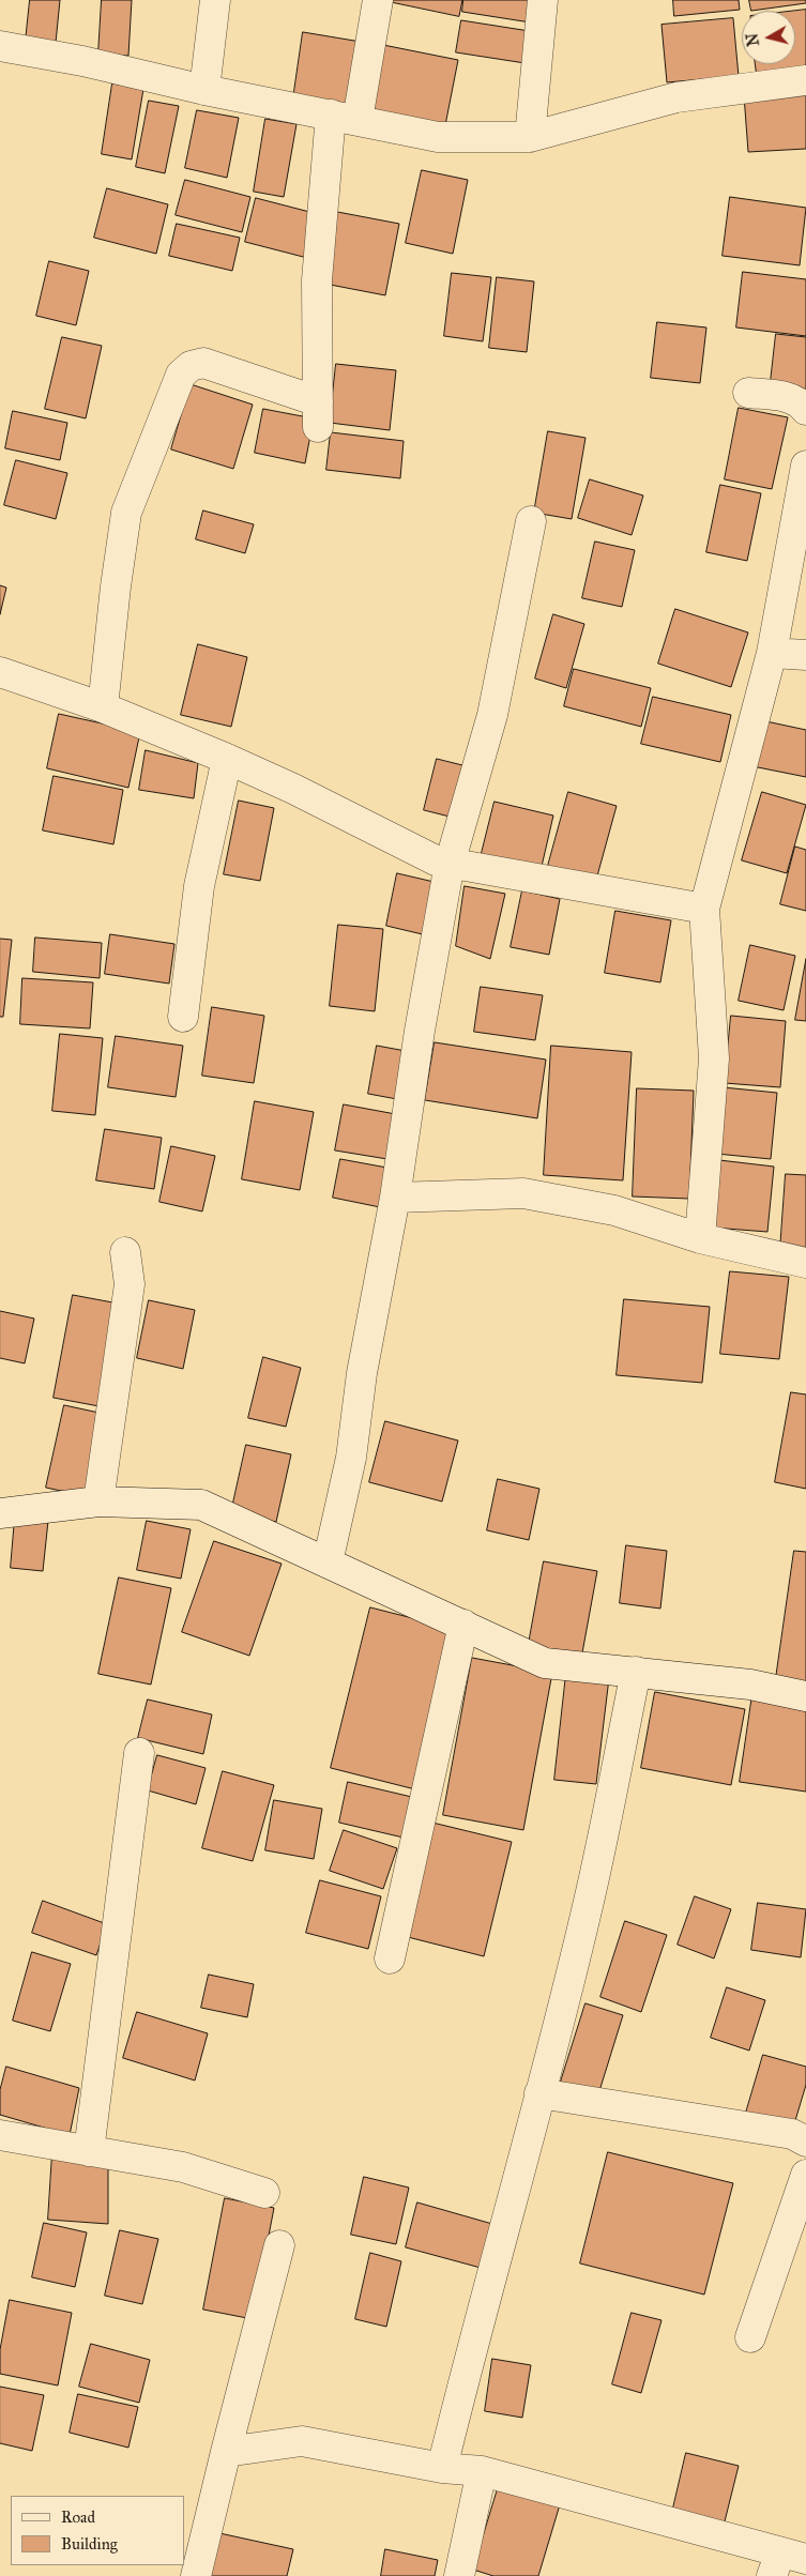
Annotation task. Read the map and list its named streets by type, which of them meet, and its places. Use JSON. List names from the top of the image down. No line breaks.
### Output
{"legend":["Road","Building"],"north":"left"}
